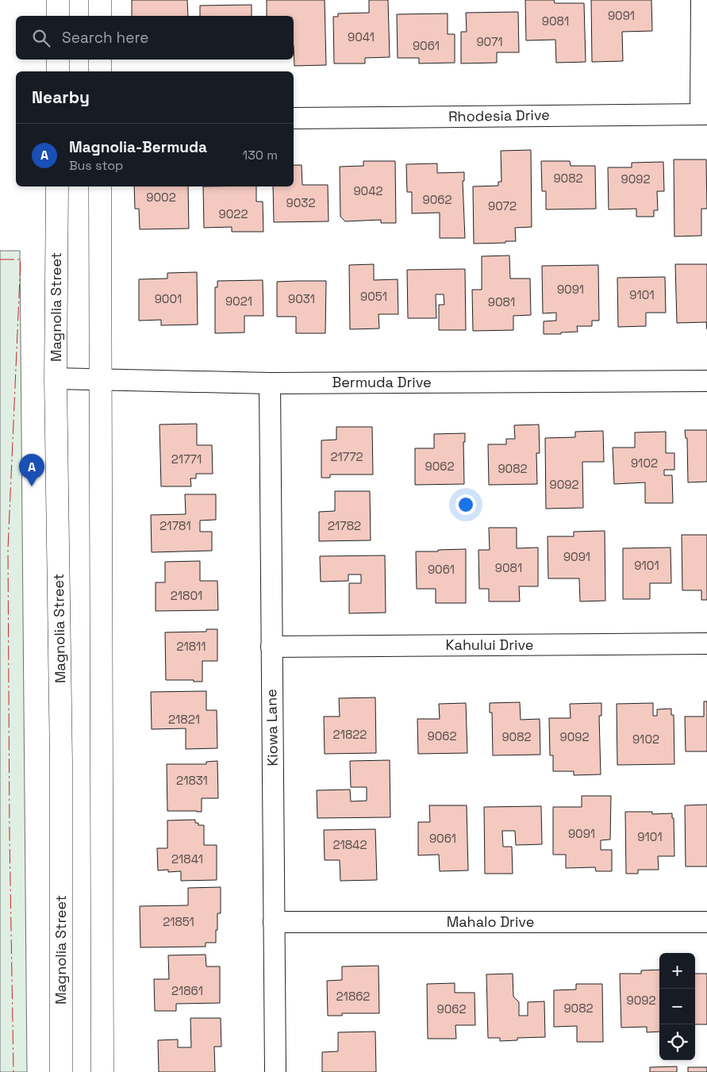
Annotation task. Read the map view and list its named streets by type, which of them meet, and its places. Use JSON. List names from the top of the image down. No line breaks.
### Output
{"streets":{"main road":["Magnolia Street"],"street":["Rhodesia Drive","Bermuda Drive","Kahului Drive","Kiowa Lane","Mahalo Drive"]},"crossings":[["Magnolia Street","Bermuda Drive"],["Bermuda Drive","Kiowa Lane"],["Kahului Drive","Kiowa Lane"],["Kiowa Lane","Mahalo Drive"]],"house_numbers":["9091","9081","9041","9071","9061","9082","9092","9042","9002","9062","9032","9072","9022","9091","9101","9051","9001","9031","9021","9081","21772","21771","9102","9062","9082","9092","21781","21782","9091","9101","9081","9061","21801","21811","21821","21822","9062","9082","9092","9102","21831","9091","9101","9061","21842","21841","21851","21861","21862","9092","9082","9062"],"page":{"search":"Search here","heading":"Nearby","list":[{"mark":"A","name":"Magnolia-Bermuda","note":"Bus stop","value":"130 m"}],"pins":"A","map_buttons":["+","−"]}}
